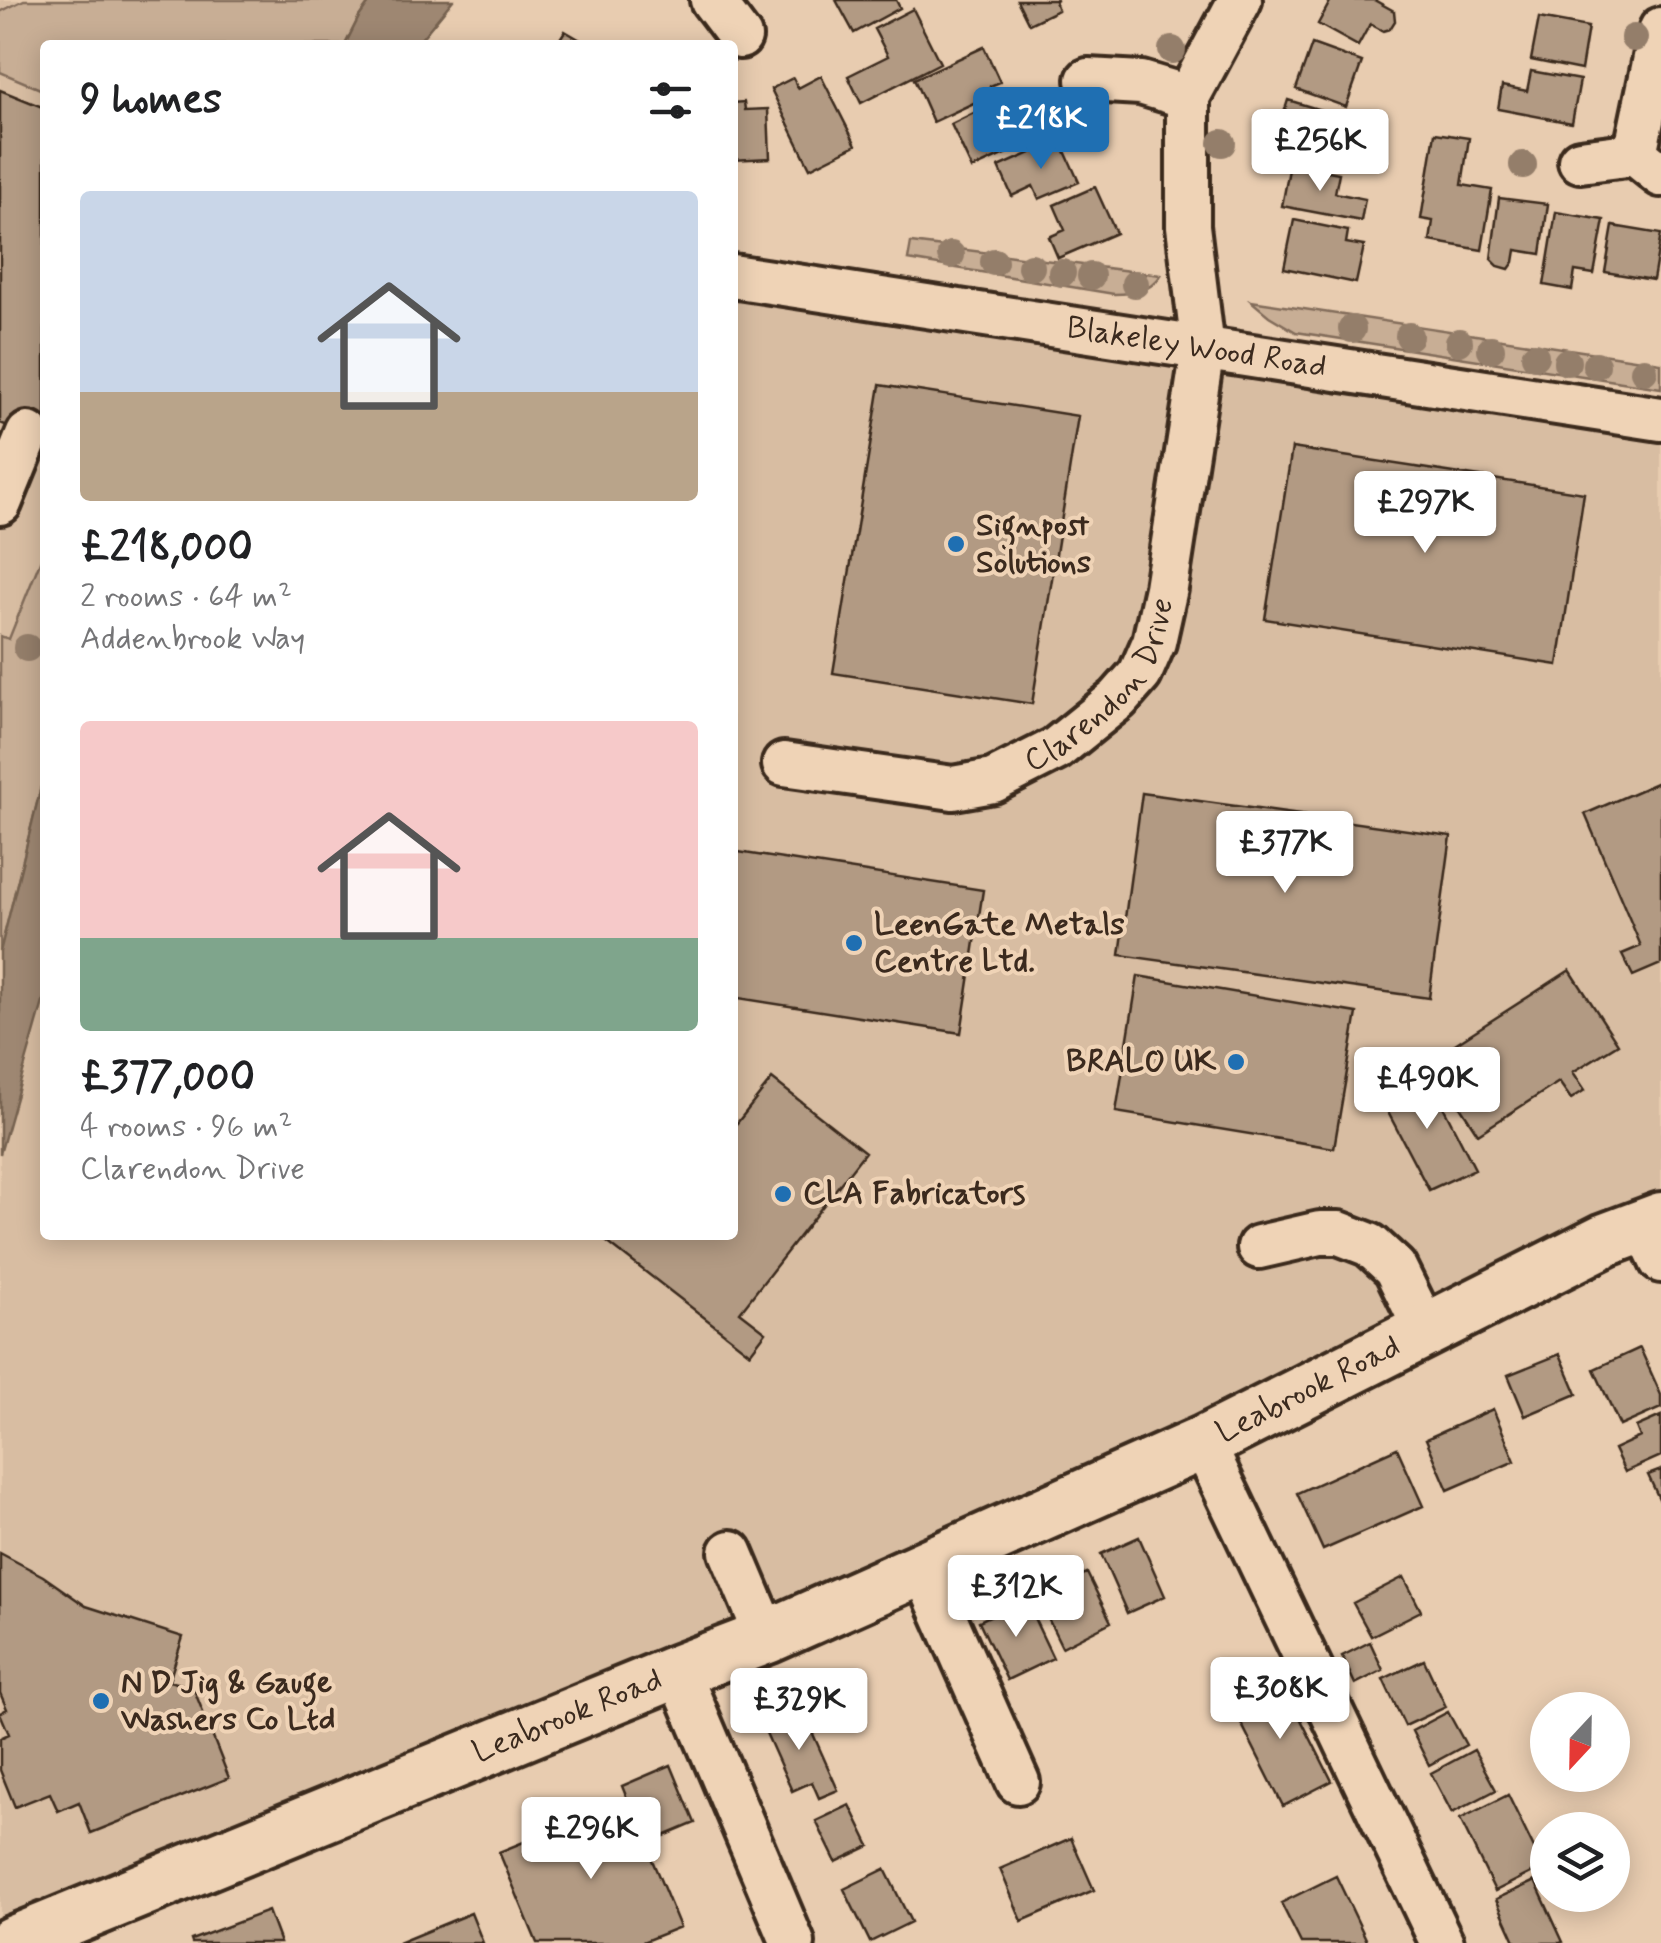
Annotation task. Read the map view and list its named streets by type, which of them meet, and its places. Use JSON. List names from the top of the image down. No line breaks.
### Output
{"streets":{"main road":["Leabrook Road"],"street":["Blakeley Wood Road","Clarendon Drive"]},"crossings":[["Blakeley Wood Road","Clarendon Drive"]],"places":["Signpost Solutions","LeenGate Metals Centre Ltd.","BRALO UK","CLA Fabricators","N D Jig & Gauge Washers Co Ltd"],"north":"bottom","page":{"heading":"9 homes","price":["£218K","£256K","£297K","£377K","£490K","£312K","£308K","£329K","£296K"],"list":[{"name":"£218,000","note":"2 rooms · 64 m² · Addenbrook Way"},{"name":"£377,000","note":"4 rooms · 96 m² · Clarendon Drive"}]}}
